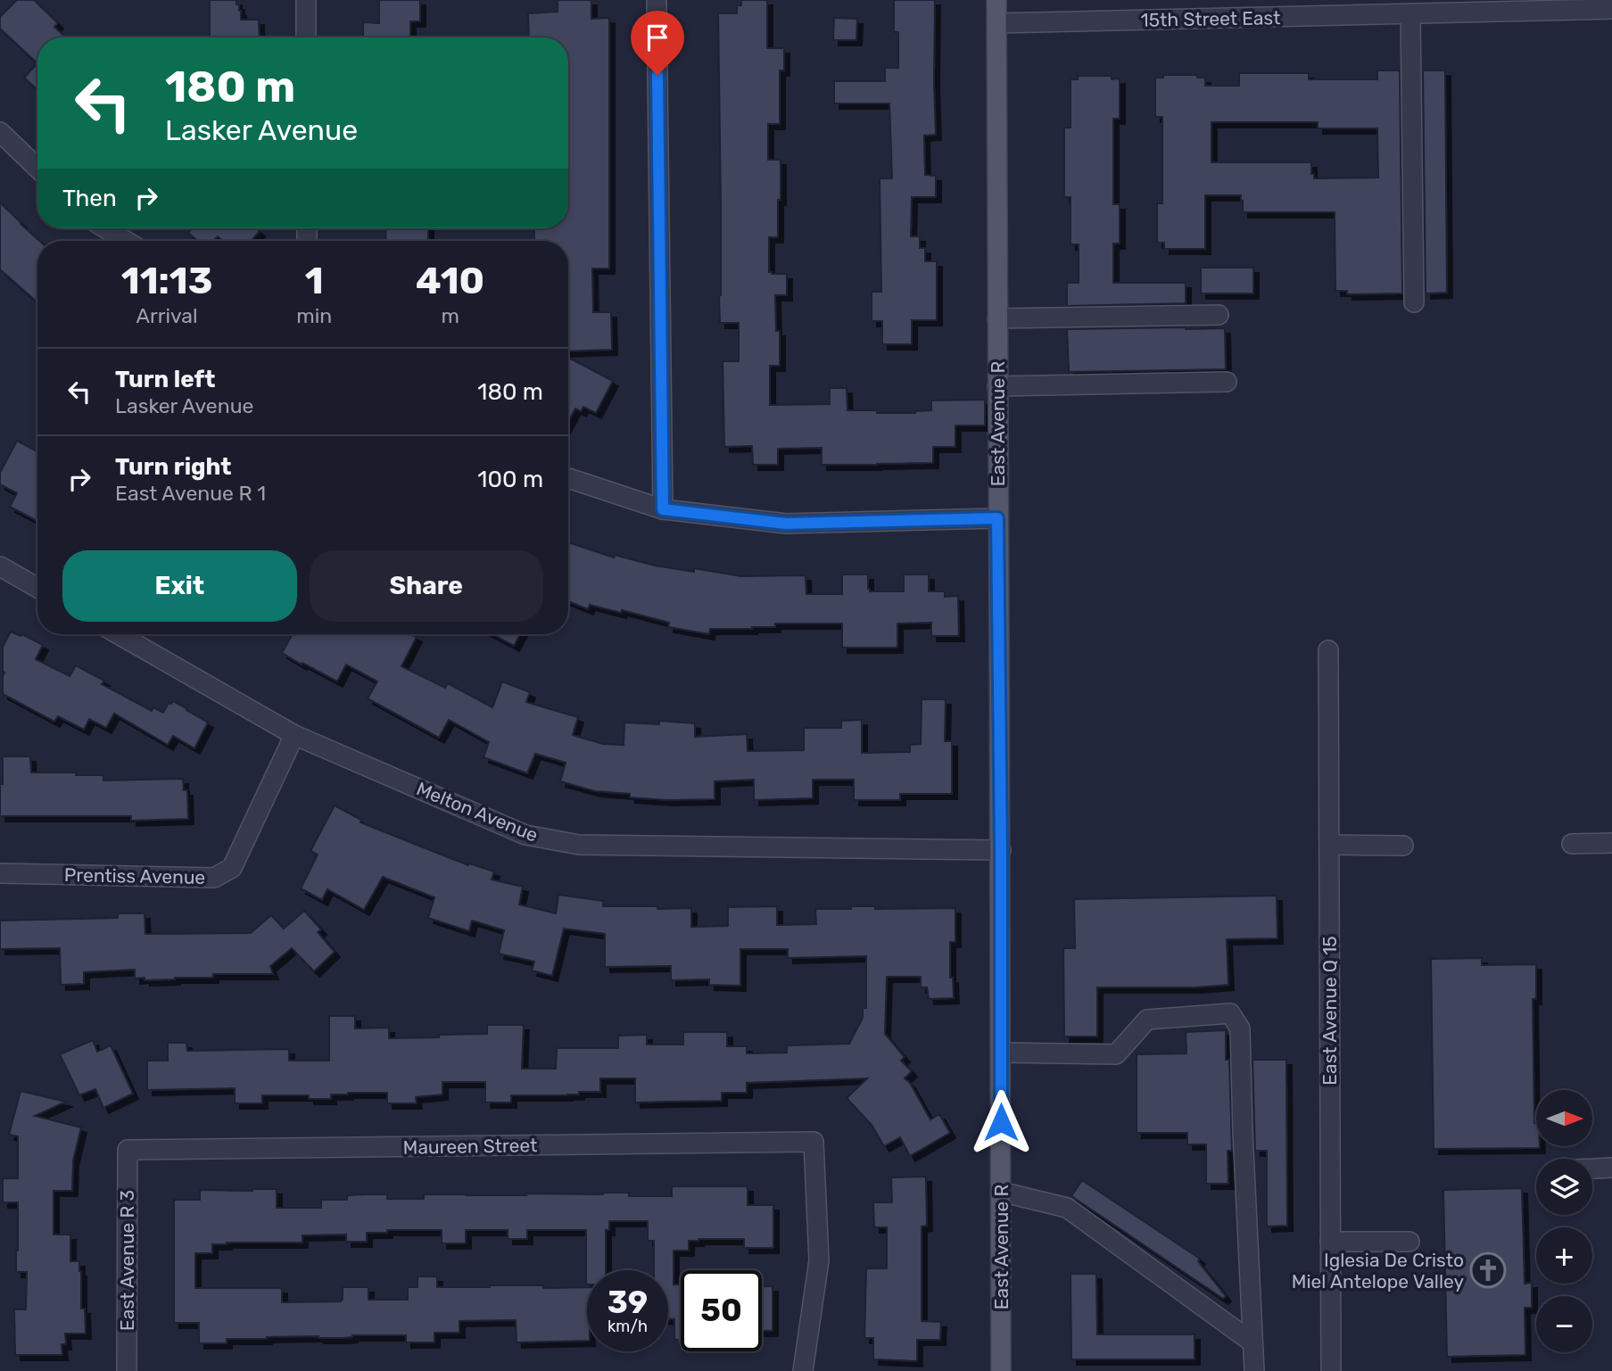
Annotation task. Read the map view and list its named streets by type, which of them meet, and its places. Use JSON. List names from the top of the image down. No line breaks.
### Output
{"streets":{"main road":["East Avenue R"],"street":["15th Street East","Melton Avenue","Prentiss Avenue","East Avenue Q 15","Maureen Street","East Avenue R 3"]},"crossings":[["15th Street East","East Avenue R"],["East Avenue R","Melton Avenue"],["Melton Avenue","Prentiss Avenue"],["Maureen Street","East Avenue R 3"]],"places":{"church":["Iglesia De Cristo Miel Antelope Valley"]},"north":"right","page":{"turn":["180 m","Lasker Avenue"],"then":"Then","eta":["11:13","Arrival","1","min","410","m"],"list":[{"name":"Turn left","note":"Lasker Avenue","value":"180 m"},{"name":"Turn right","note":"East Avenue R 1","value":"100 m"}],"buttons":["Exit","Share"],"map_buttons":["+","−"],"speed":"39 km/h","limit":"50"}}
